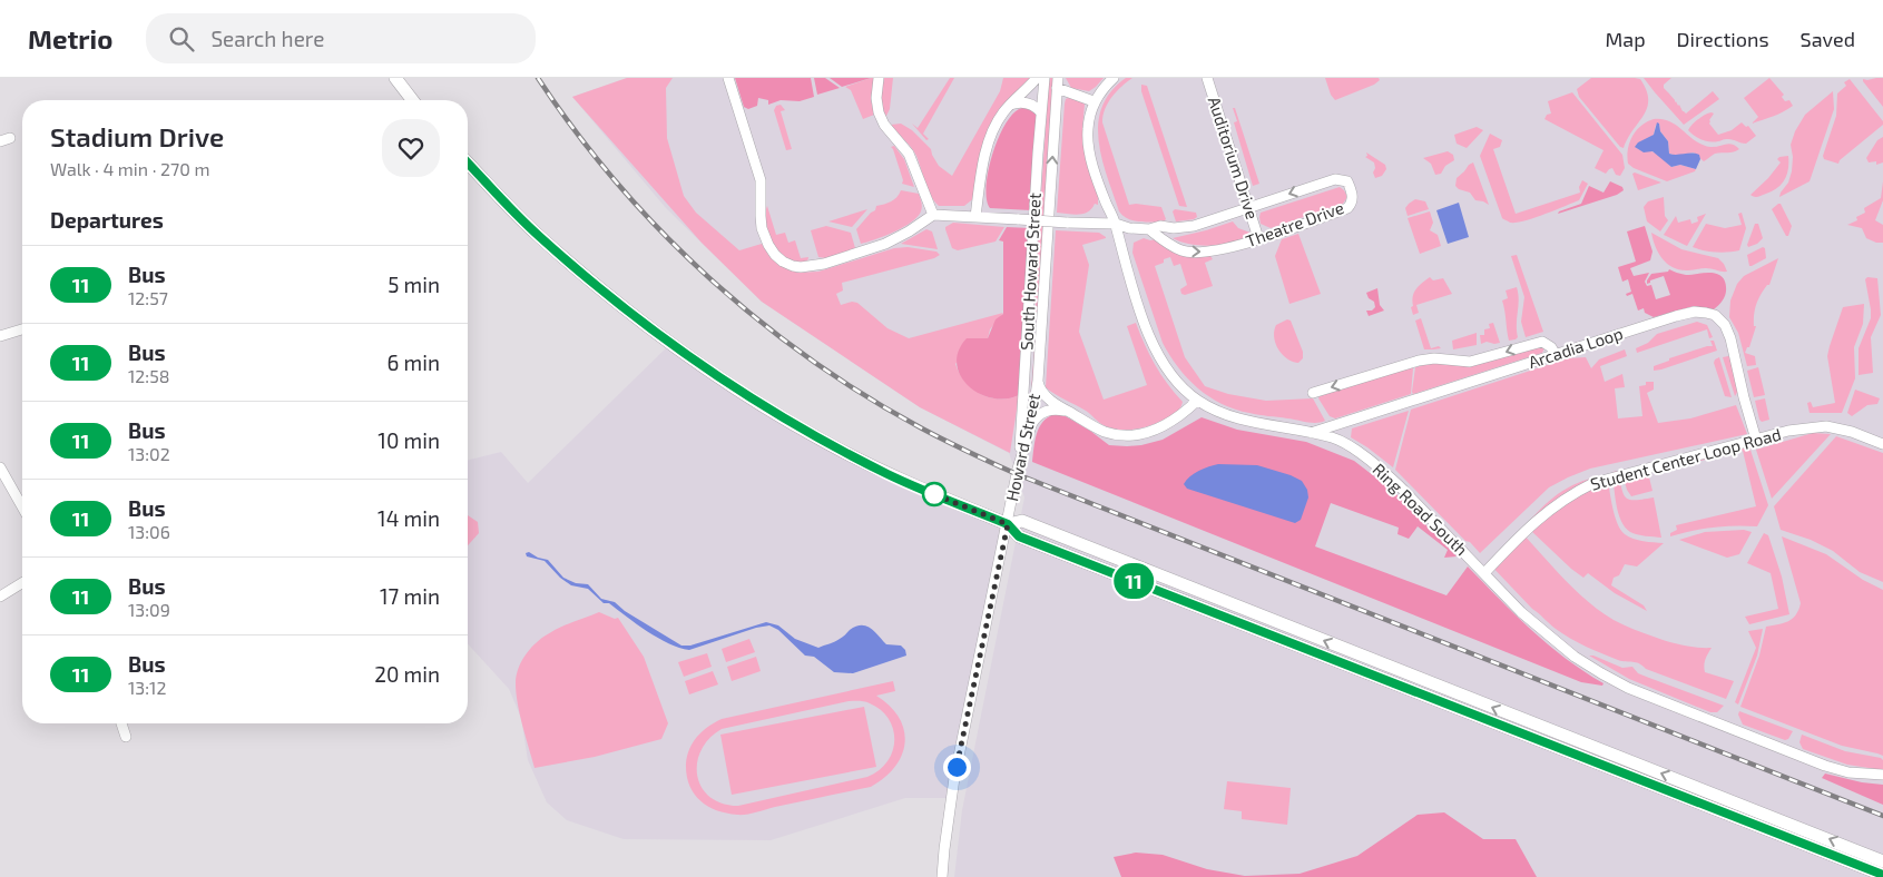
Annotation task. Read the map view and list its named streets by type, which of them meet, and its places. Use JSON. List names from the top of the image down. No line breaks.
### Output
{"streets":{"street":["Auditorium Drive","Theatre Drive","South Howard Street","Arcadia Loop","Howard Street","Student Center Loop Road","Ring Road South"]},"crossings":[["Auditorium Drive","Theatre Drive"],["Theatre Drive","Ring Road South"],["South Howard Street","Howard Street"],["Arcadia Loop","Student Center Loop Road"],["Arcadia Loop","Ring Road South"],["Student Center Loop Road","Ring Road South"]],"lines":["bus line 11"],"page":{"header":"Metrio","search":"Search here","nav":["Map","Directions","Saved"],"on_map":"11","heading":[["Stadium Drive","Walk · 4 min · 270 m"],"Departures"],"list":[{"mark":"11","name":"Bus","note":"12:57","value":"5 min"},{"mark":"11","name":"Bus","note":"12:58","value":"6 min"},{"mark":"11","name":"Bus","note":"13:02","value":"10 min"},{"mark":"11","name":"Bus","note":"13:06","value":"14 min"},{"mark":"11","name":"Bus","note":"13:09","value":"17 min"},{"mark":"11","name":"Bus","note":"13:12","value":"20 min"}]}}
